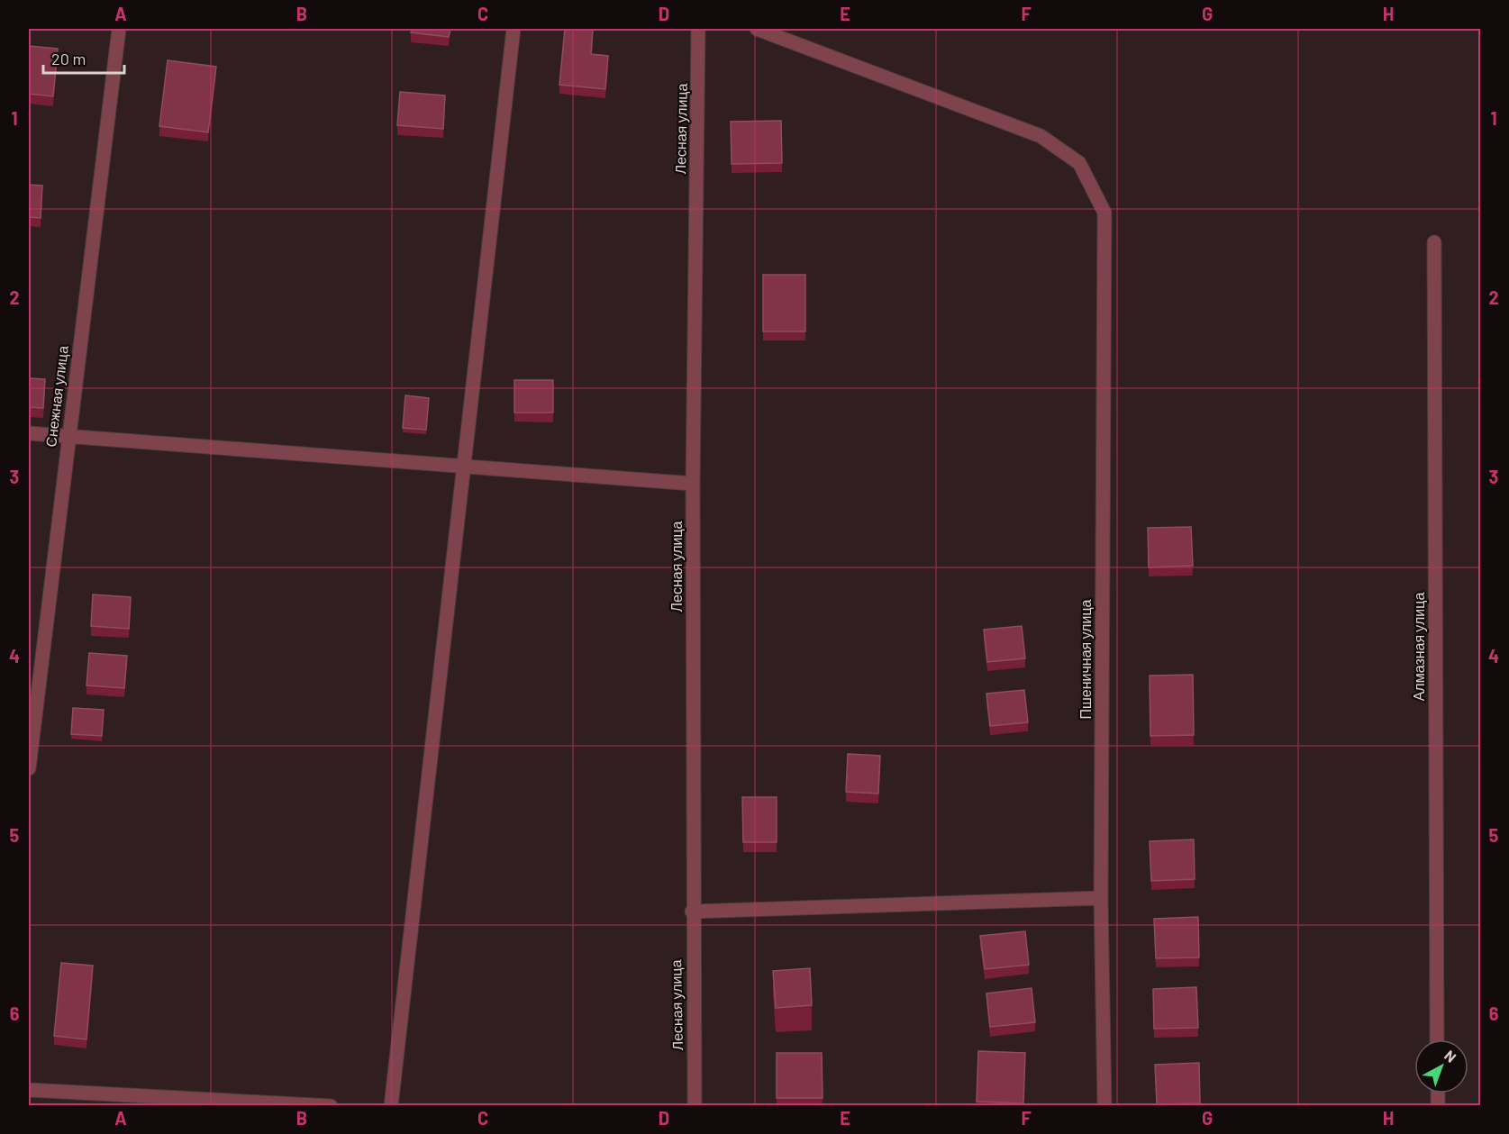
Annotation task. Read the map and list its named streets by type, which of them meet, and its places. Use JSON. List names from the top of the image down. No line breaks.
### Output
{"streets":{"street":["Лесная улица","Снежная улица","Алмазная улица","Пшеничная улица"]},"scale_bar":"20 m","north":"top right","grid":{"columns":["A","B","C","D","E","F","G","H"],"rows":["1","2","3","4","5","6"]}}
